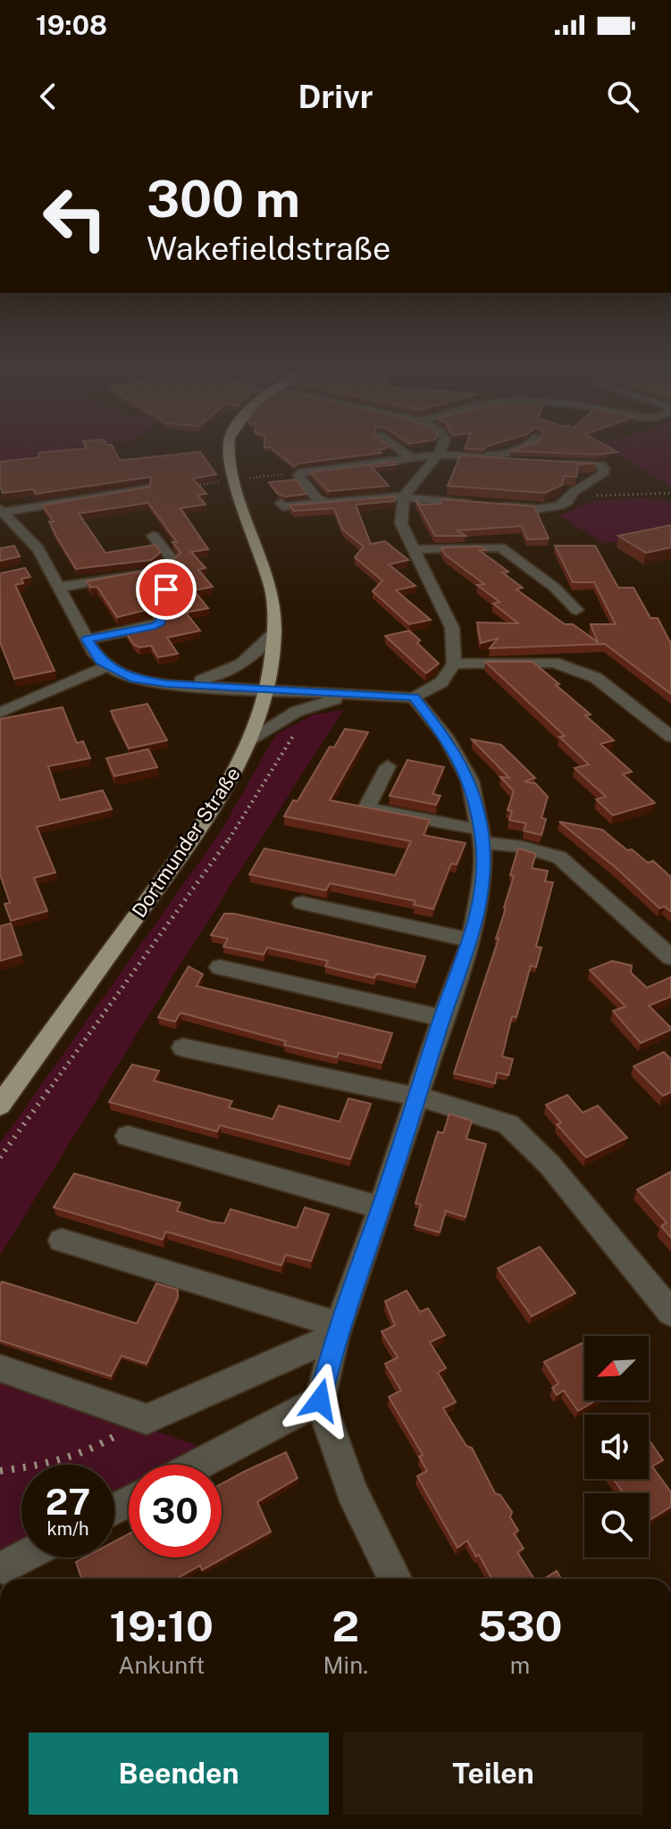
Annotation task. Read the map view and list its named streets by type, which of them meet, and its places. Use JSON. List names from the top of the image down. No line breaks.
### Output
{"streets":{"main road":["Dortmunder Straße"]},"north":"bottom left","page":{"status":"19:08","header":"Drivr","turn":["300 m","Wakefieldstraße"],"speed":"27 km/h","limit":"30","eta":["19:10","Ankunft","2","Min.","530","m"],"buttons":["Beenden","Teilen"]}}
